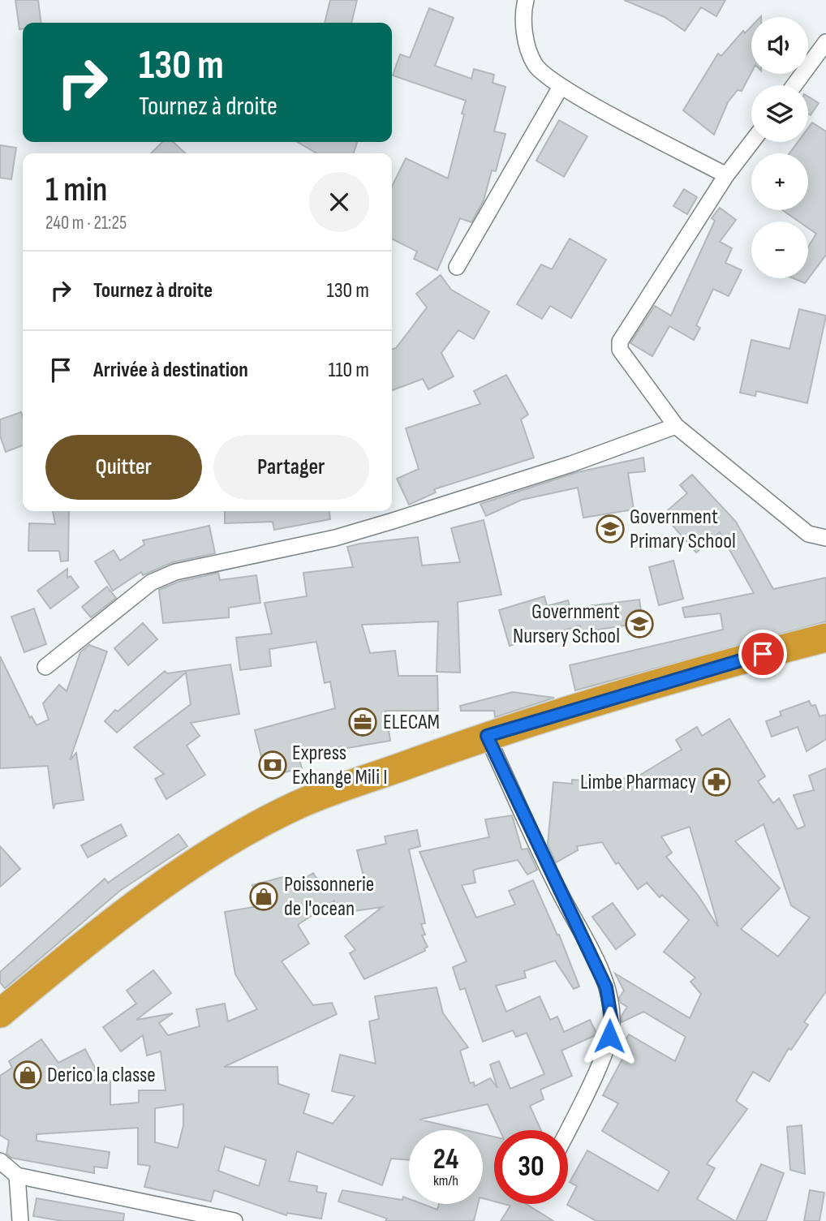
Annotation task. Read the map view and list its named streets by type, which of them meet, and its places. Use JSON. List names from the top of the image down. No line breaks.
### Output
{"places":{"school or university":["Government Primary School","Government Nursery School"],"office":["ELECAM"],"bank":["Express Exhange Mili I"],"pharmacy":["Limbe Pharmacy"],"shop":["Poissonnerie de l'ocean","Derico la classe"]},"page":{"map_buttons":["+","−"],"turn":["130 m","Tournez à droite"],"heading":["1 min","240 m · 21:25"],"list":[{"name":"Tournez à droite","value":"130 m"},{"name":"Arrivée à destination","value":"110 m"}],"buttons":["Quitter","Partager"],"speed":"24 km/h","limit":"30"}}
